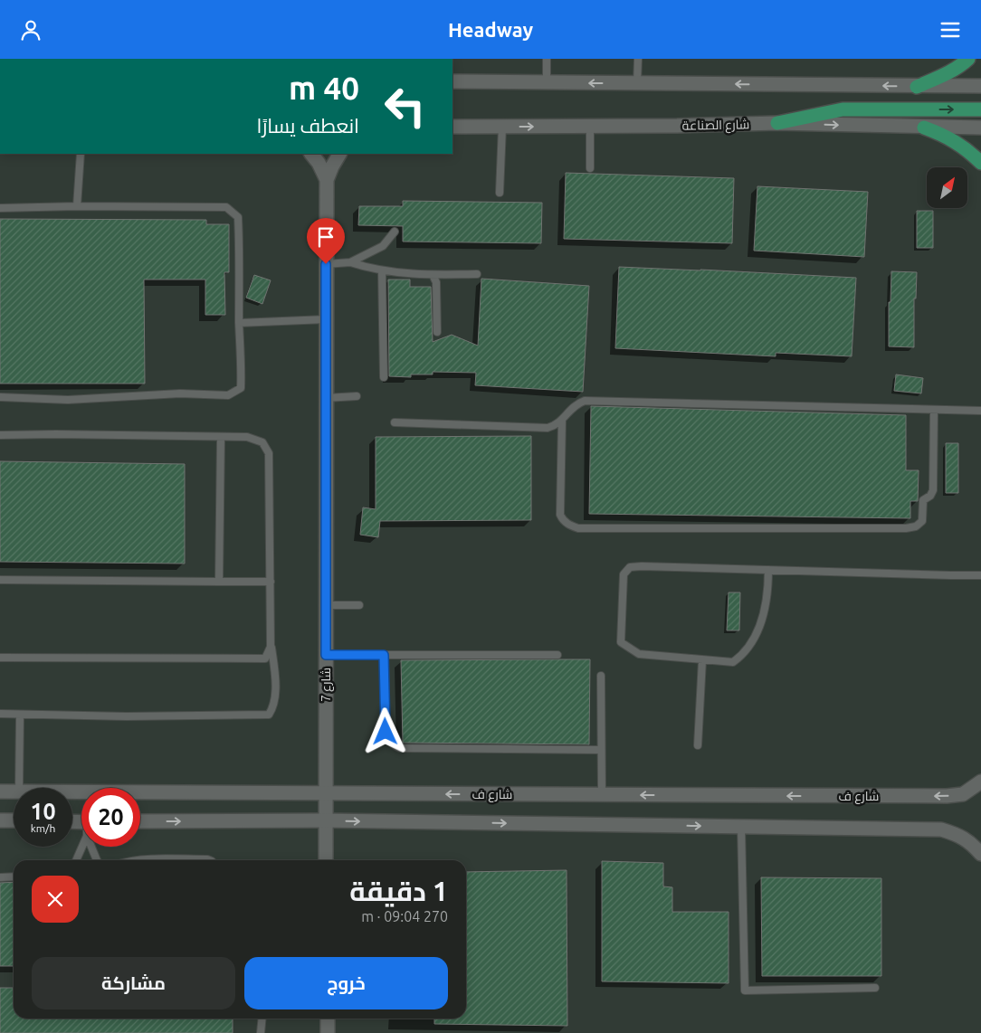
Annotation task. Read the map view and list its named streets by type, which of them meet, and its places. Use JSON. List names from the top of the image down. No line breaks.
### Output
{"streets":{"street":["شارع الصناعة","شارع 7","شارع ف"]},"crossings":[["شارع 7","شارع ف"]],"north":"top right","page":{"header":"Headway","turn":["40 m","انعطف يسارًا"],"speed":"10 km/h","limit":"20","heading":["1 دقيقة","270 m · 09:04"],"buttons":["خروج","مشاركة"]}}
